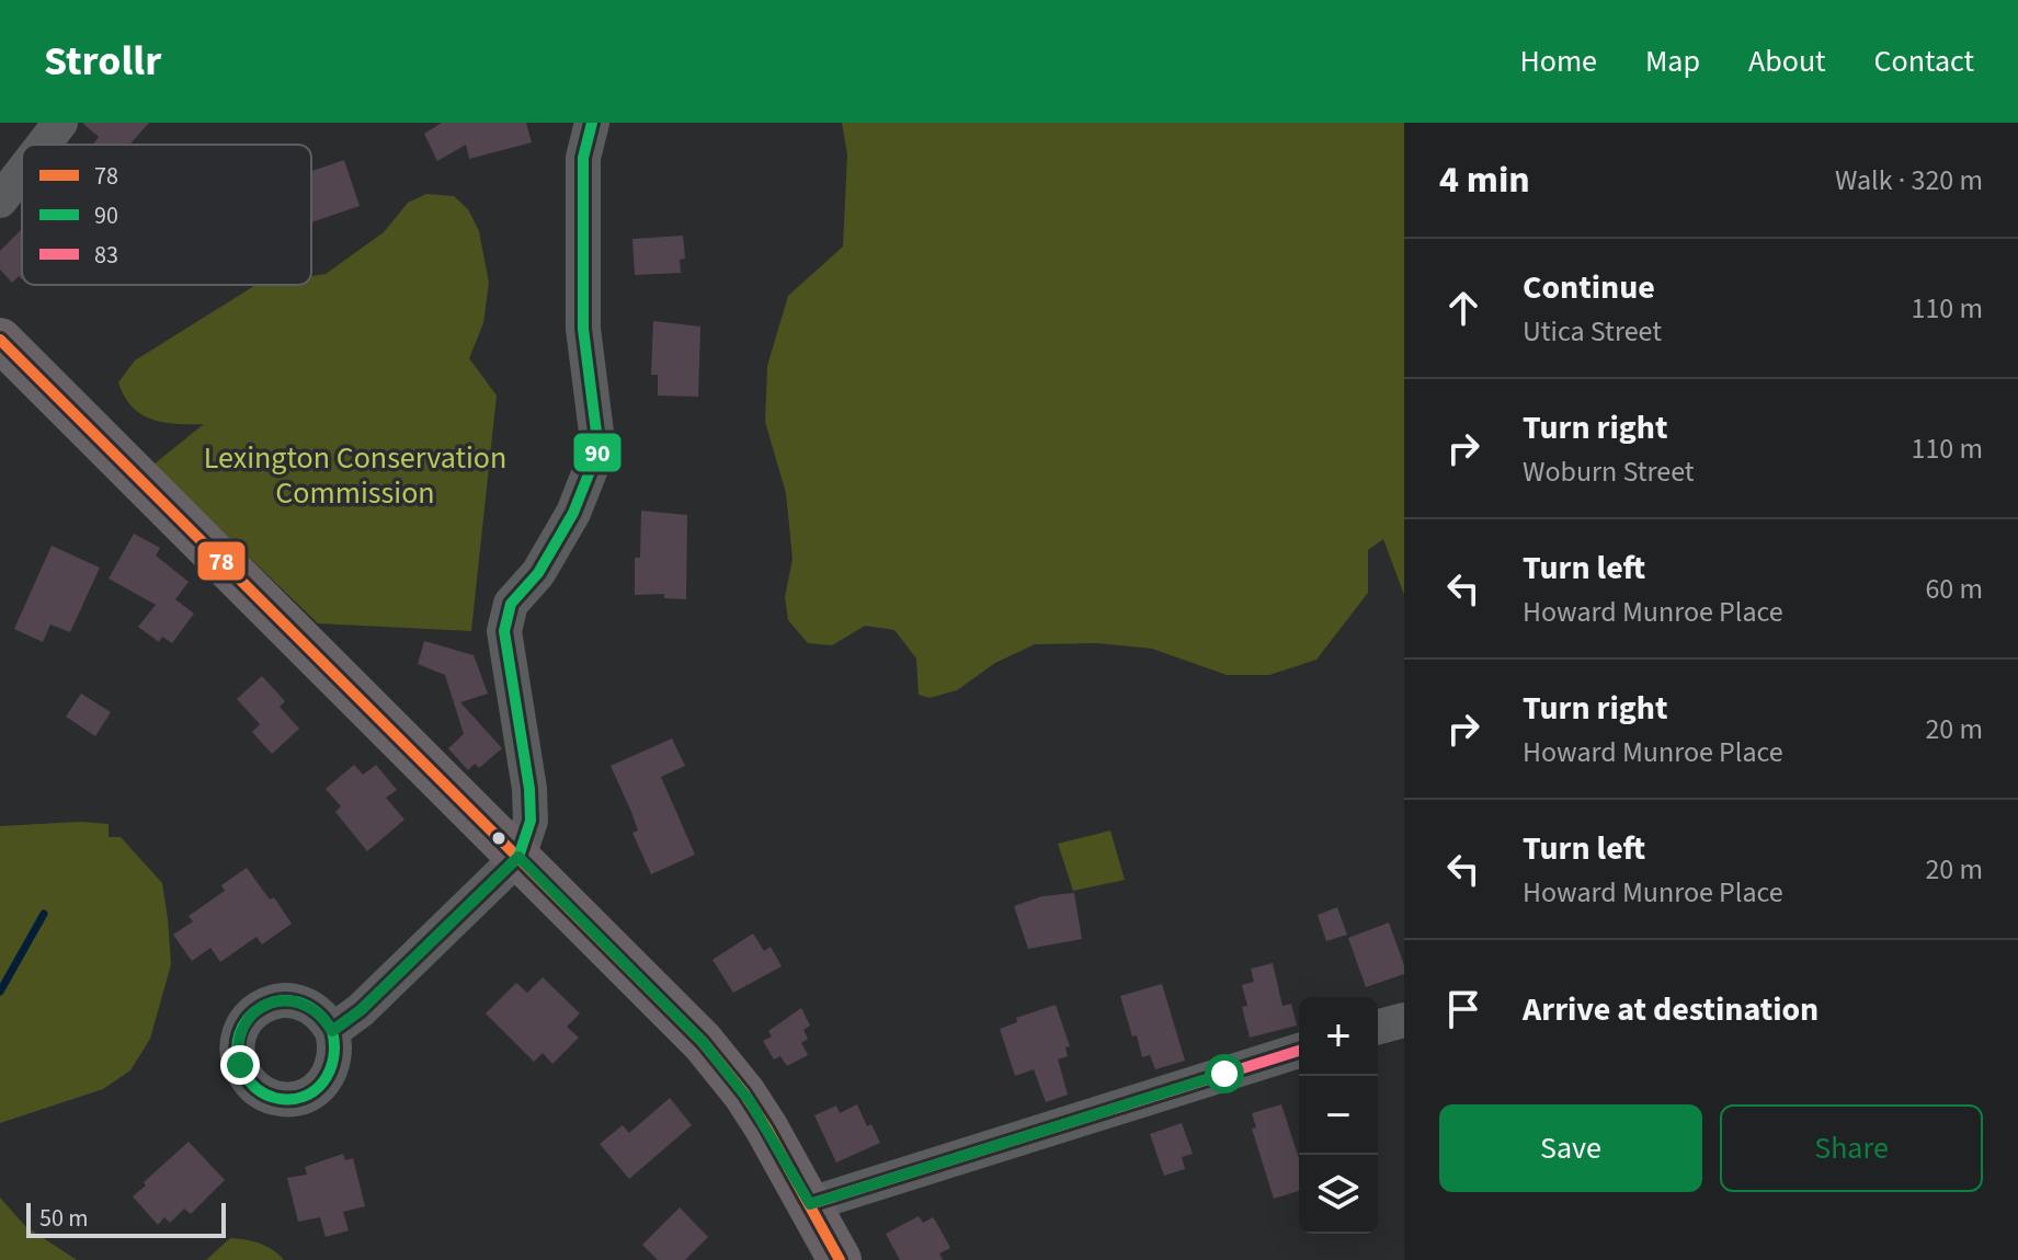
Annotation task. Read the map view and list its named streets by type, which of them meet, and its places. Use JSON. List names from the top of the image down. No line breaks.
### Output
{"parks":["Lexington Conservation Commission"],"lines":["transit line 90","transit line 78","transit line 83"],"legend":["78","90","83"],"scale_bar":"50 m","page":{"header":"Strollr","nav":["Home","Map","About","Contact"],"heading":["4 min","Walk · 320 m"],"list":[["Continue","Utica Street","110 m"],["Turn right","Woburn Street","110 m"],["Turn left","Howard Munroe Place","60 m"],["Turn right","Howard Munroe Place","20 m"],["Turn left","Howard Munroe Place","20 m"],"Arrive at destination"],"map_buttons":["+","−"],"buttons":["Save","Share"],"scale":"50 m"}}
